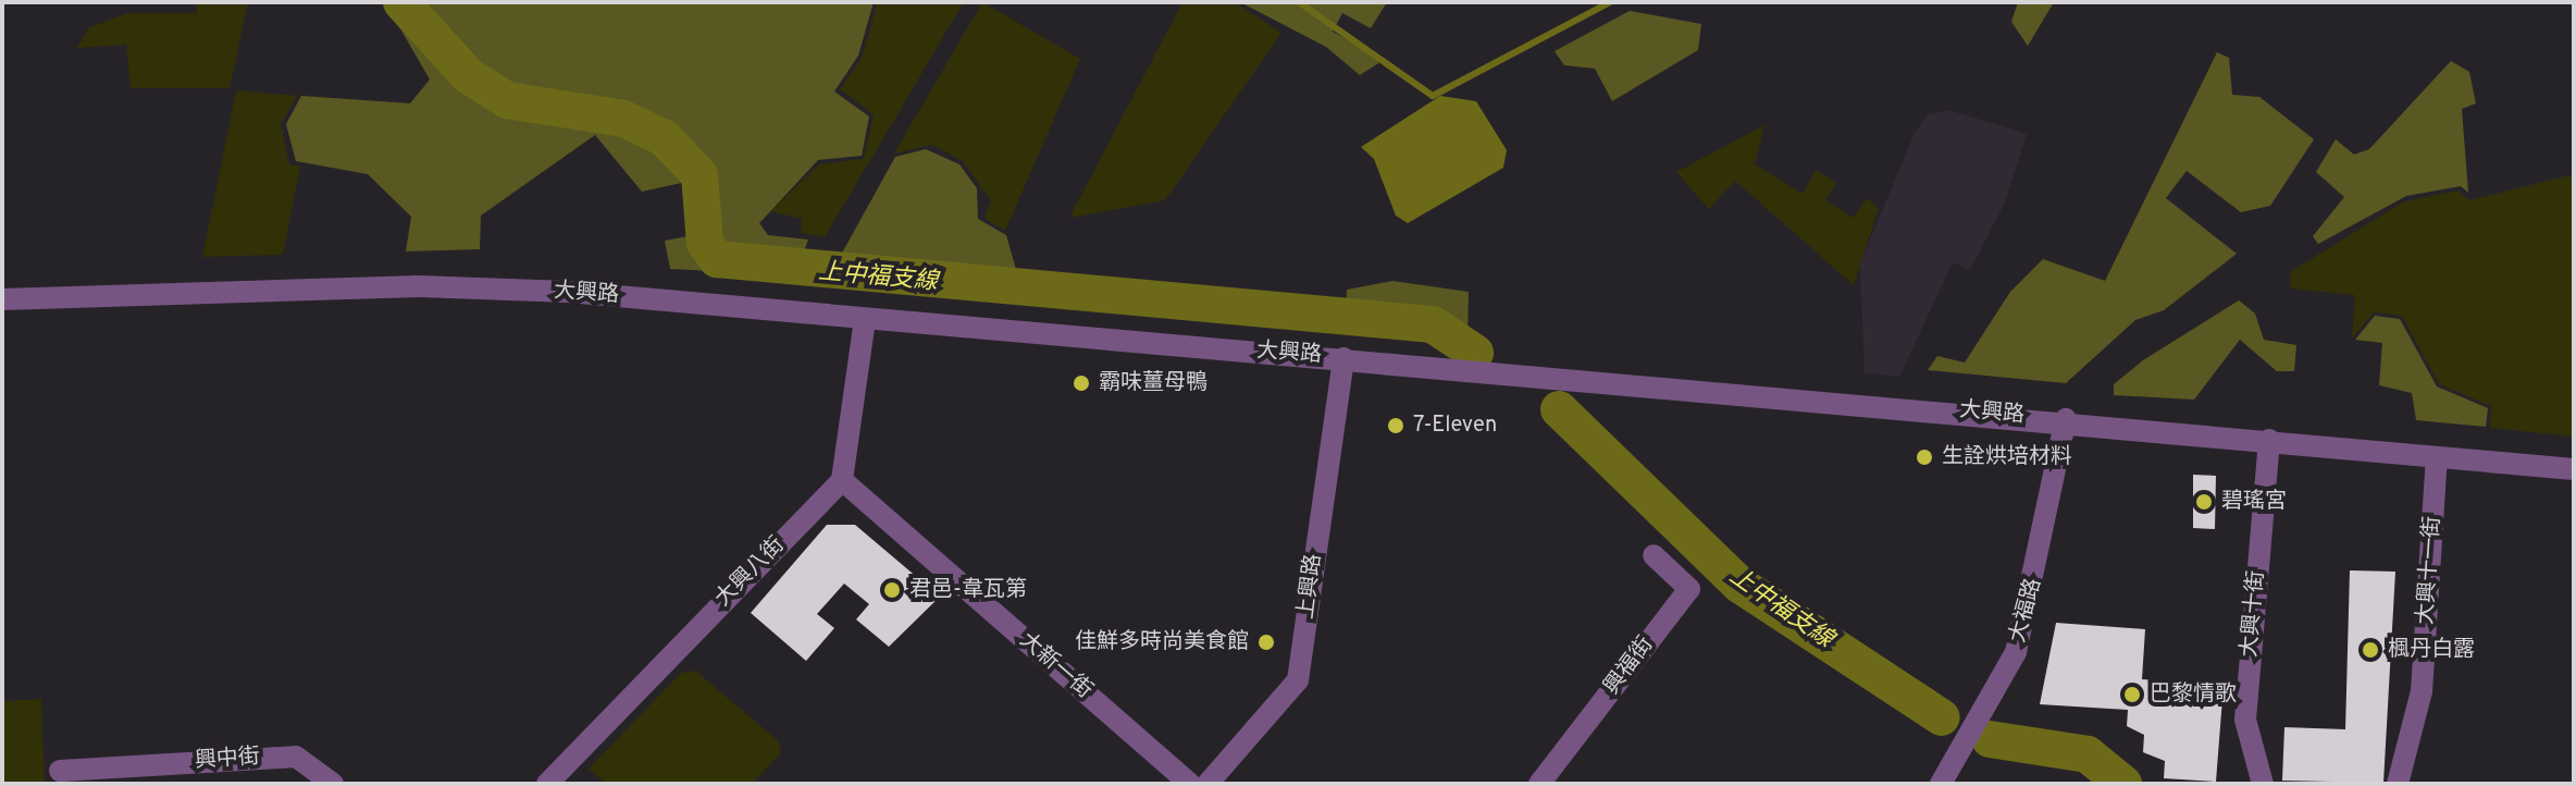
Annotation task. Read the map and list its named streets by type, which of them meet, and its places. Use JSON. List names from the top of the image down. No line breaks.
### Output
{"streets":{"street":["大興路","大興十一街","大興八街","上興路","大福路","大興十街","大新一街","興福街","興中街"]},"crossings":[["大興路","大興十一街"],["大興路","上興路"],["大興路","大福路"],["大興路","大興十街"],["大興八街","大新一街"]],"water":["上中福支線"],"places":["霸味薑母鴨","7-Eleven","生詮烘培材料","碧瑤宮","君邑-韋瓦第","佳鮮多時尚美食館","楓丹白露","巴黎情歌"]}
